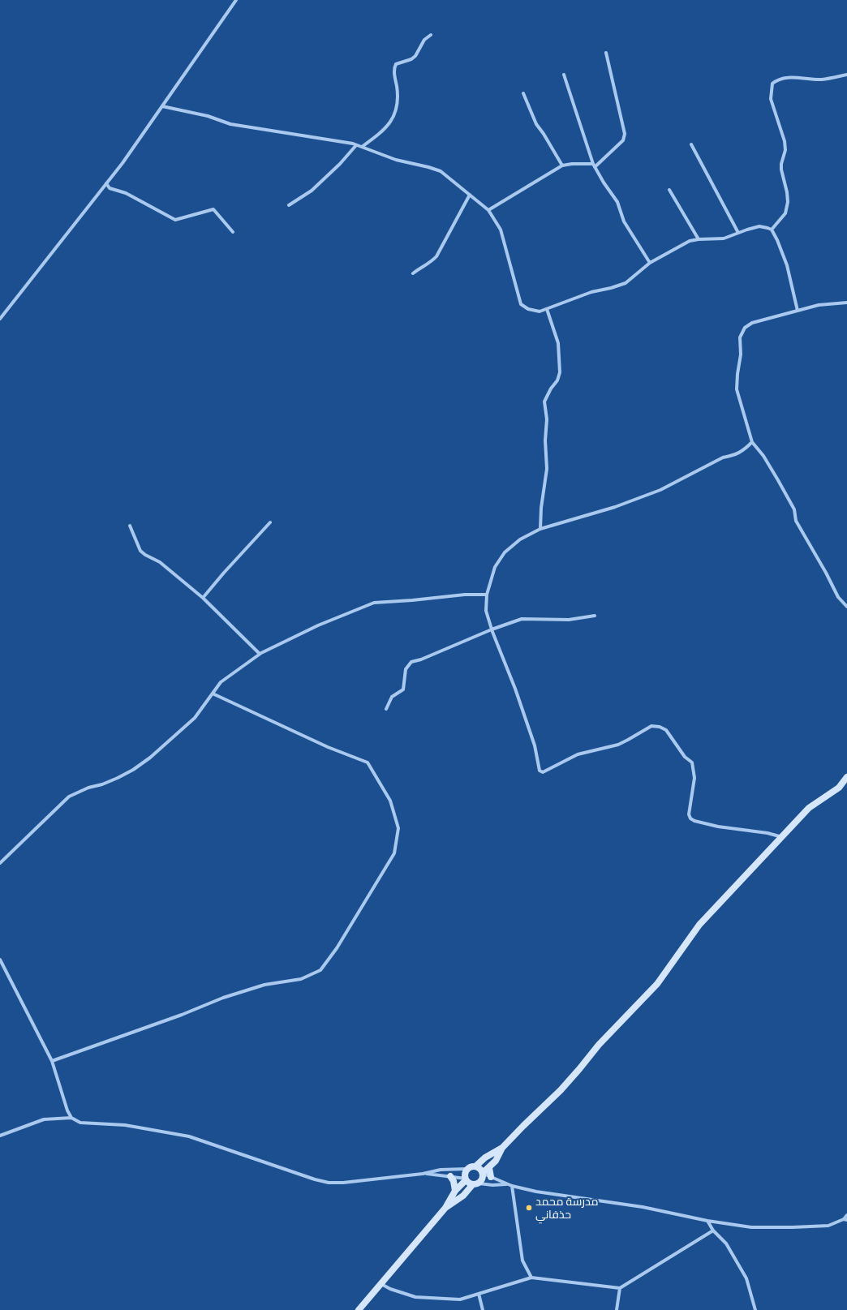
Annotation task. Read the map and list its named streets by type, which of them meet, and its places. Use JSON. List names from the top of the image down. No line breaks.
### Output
{"places":["مدرسة محمد حذفاني"]}
